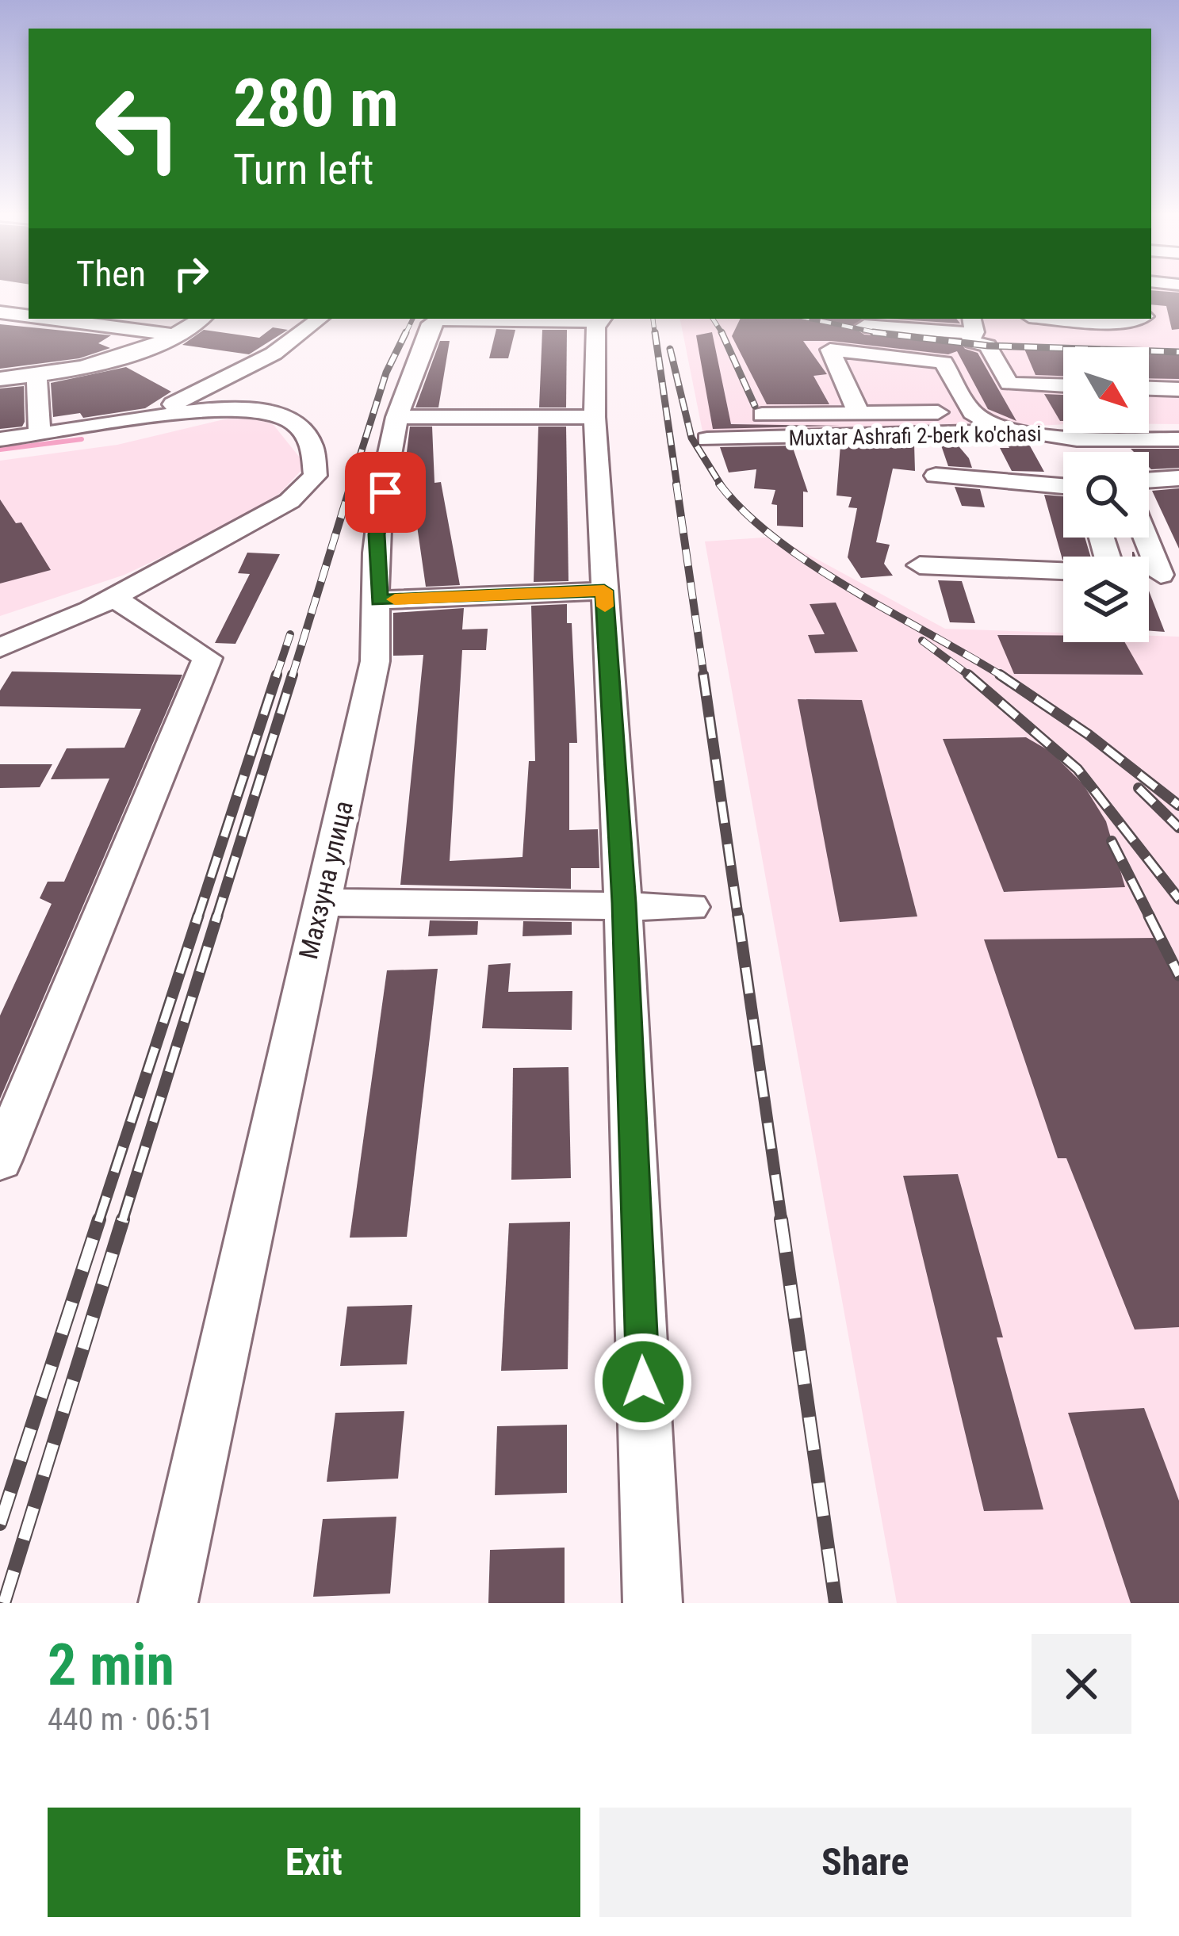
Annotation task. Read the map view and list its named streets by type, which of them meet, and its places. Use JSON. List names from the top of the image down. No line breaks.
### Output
{"streets":{"street":["Muxtar Ashrafi 2-berk ko'chasi","Махзуна улица"]},"north":"bottom right","page":{"turn":["280 m","Turn left"],"then":"Then","heading":["2 min","440 m · 06:51"],"buttons":["Exit","Share"]}}
